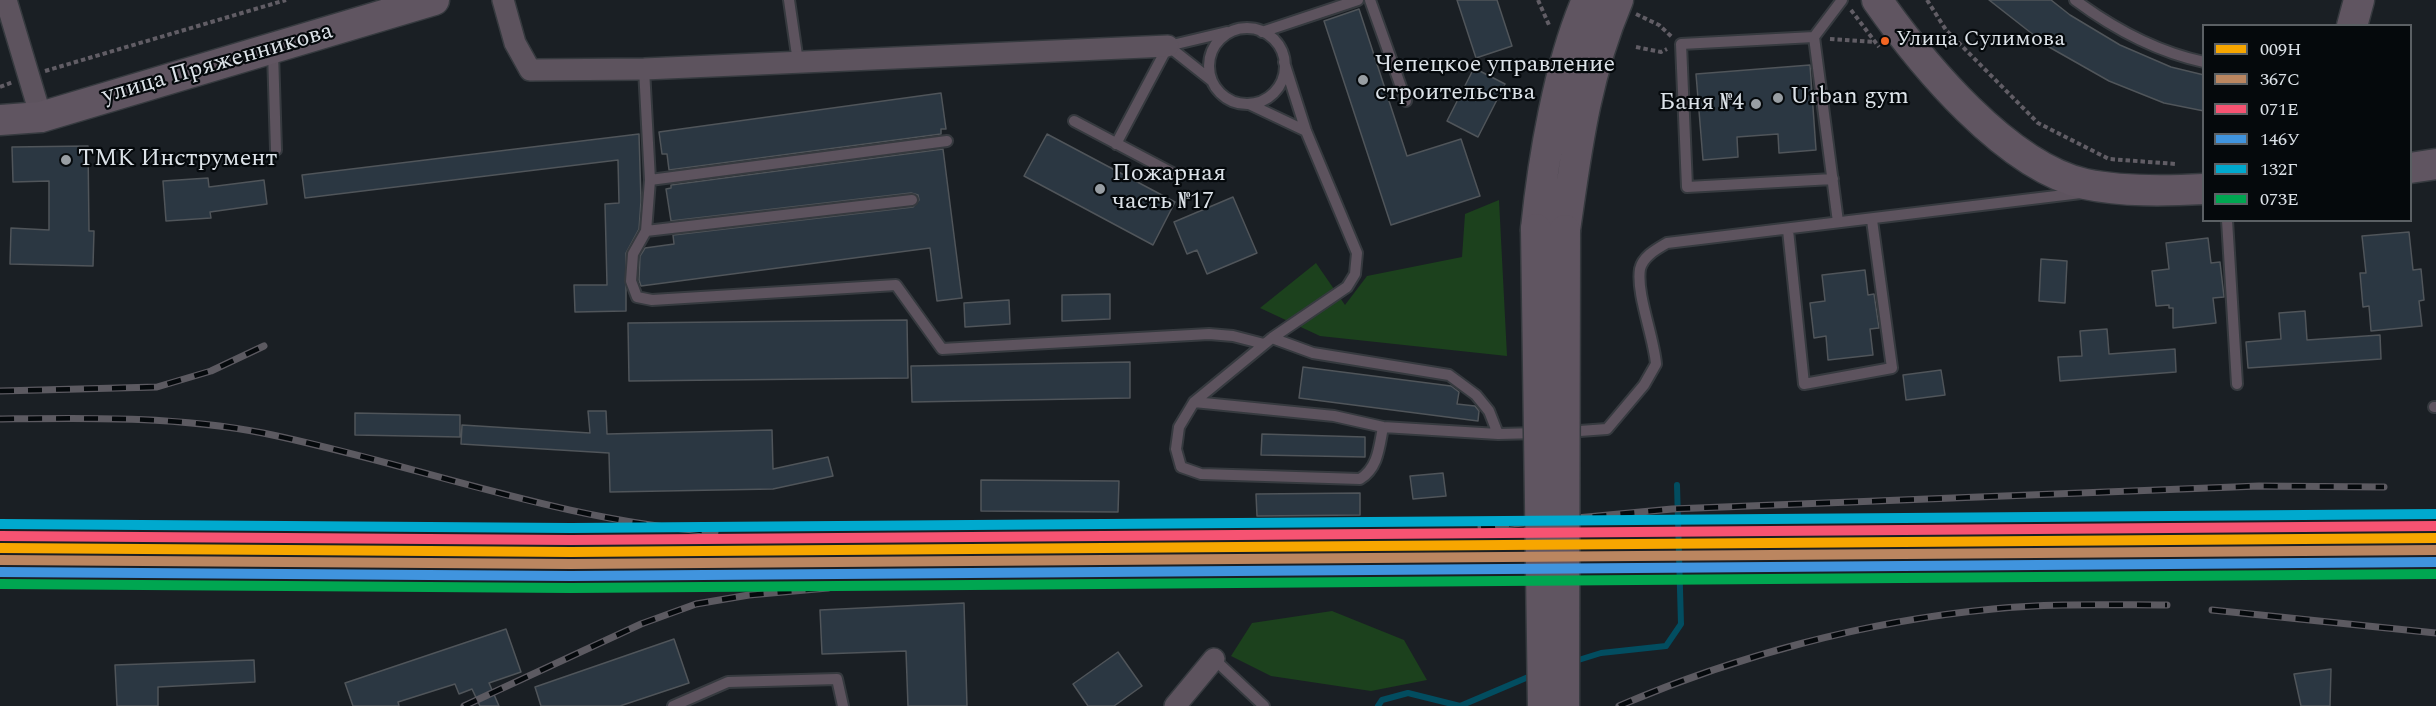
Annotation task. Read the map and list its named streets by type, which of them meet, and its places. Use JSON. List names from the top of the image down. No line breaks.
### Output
{"streets":{"main road":["улица Пряженникова"]},"places":["Улица Сулимова","Чепецкое управление строительства","Urban gym","Баня №4","ТМК Инструмент","Пожарная часть №17"],"lines":["transit line 132Г","transit line 071Е","transit line 009Н","transit line 367С","transit line 146У","transit line 073Е"],"legend":["009Н","367С","071Е","146У","132Г","073Е"]}
